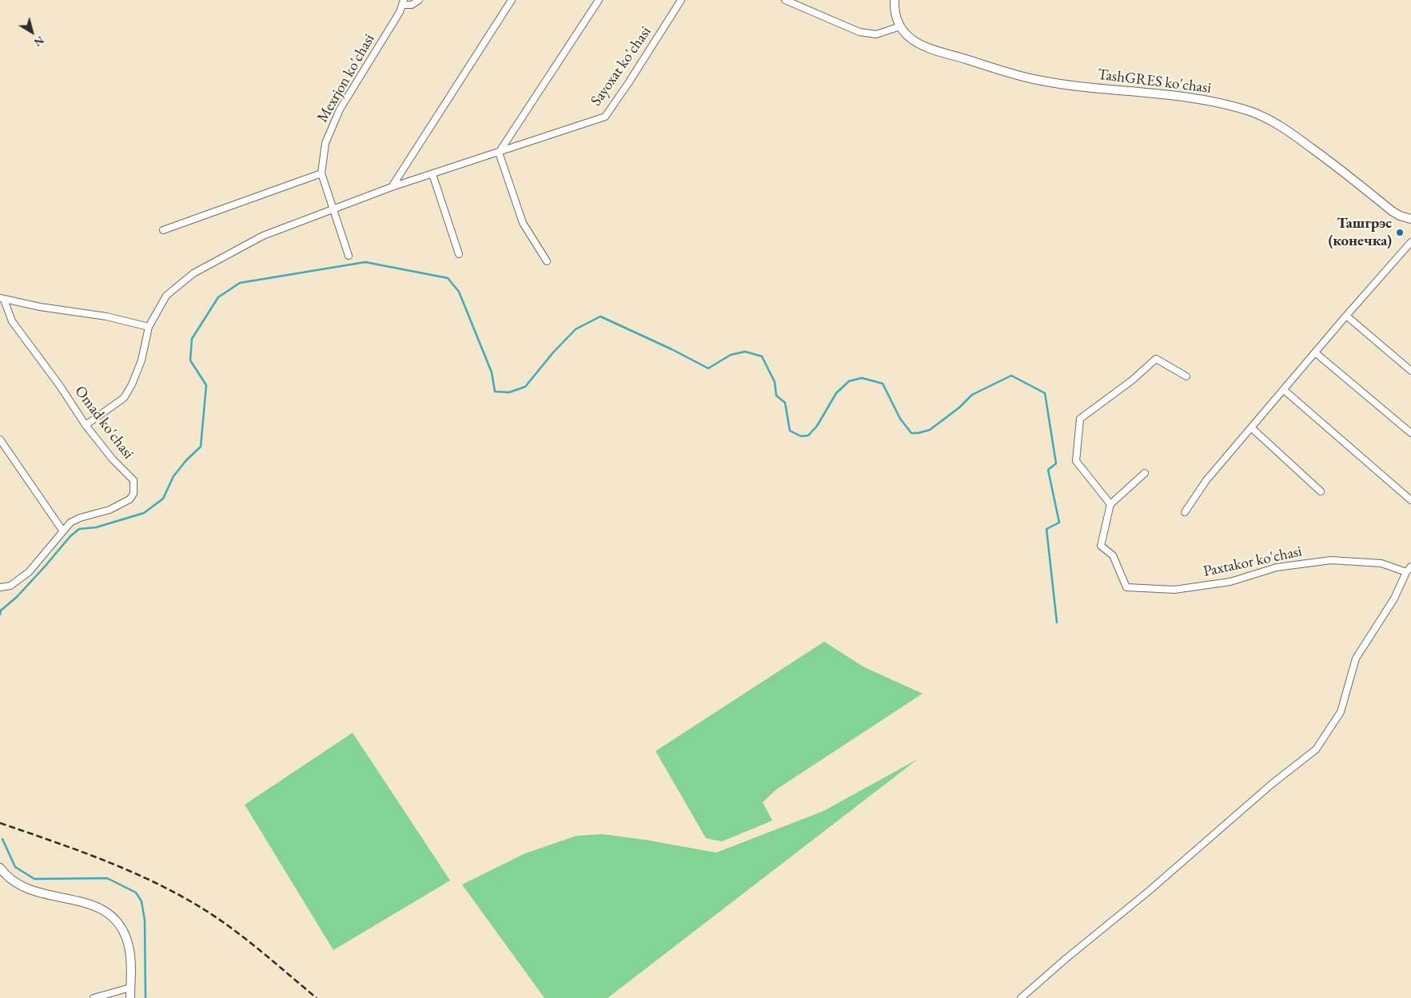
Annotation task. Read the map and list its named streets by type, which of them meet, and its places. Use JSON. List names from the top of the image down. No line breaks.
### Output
{"streets":{"main road":["TashGRES ko'chasi"],"street":["Sayoxat ko'chasi","Mexrjon ko'chasi","Omad ko'chasi","Paxtakor ko'chasi"]},"crossings":[["Sayoxat ko'chasi","Mexrjon ko'chasi"],["Sayoxat ko'chasi","Omad ko'chasi"]],"places":["Ташгрэс (конечка)"],"north":"bottom right"}
